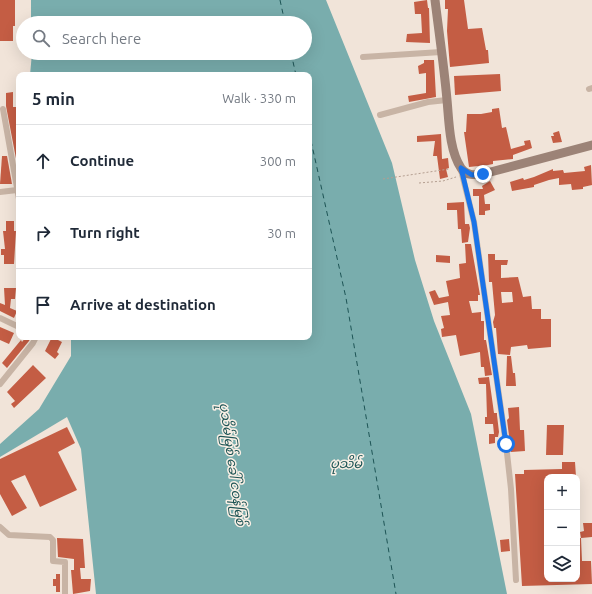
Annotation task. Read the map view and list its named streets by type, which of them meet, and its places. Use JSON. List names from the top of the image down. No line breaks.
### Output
{"water":["ပုသိမ်","ပုသိမ်မြစ် ခေါ် ငဝန်မြစ်"],"page":{"search":"Search here","heading":["5 min","Walk · 330 m"],"list":[["Continue","300 m"],["Turn right","30 m"],"Arrive at destination"],"map_buttons":["+","−"]}}
